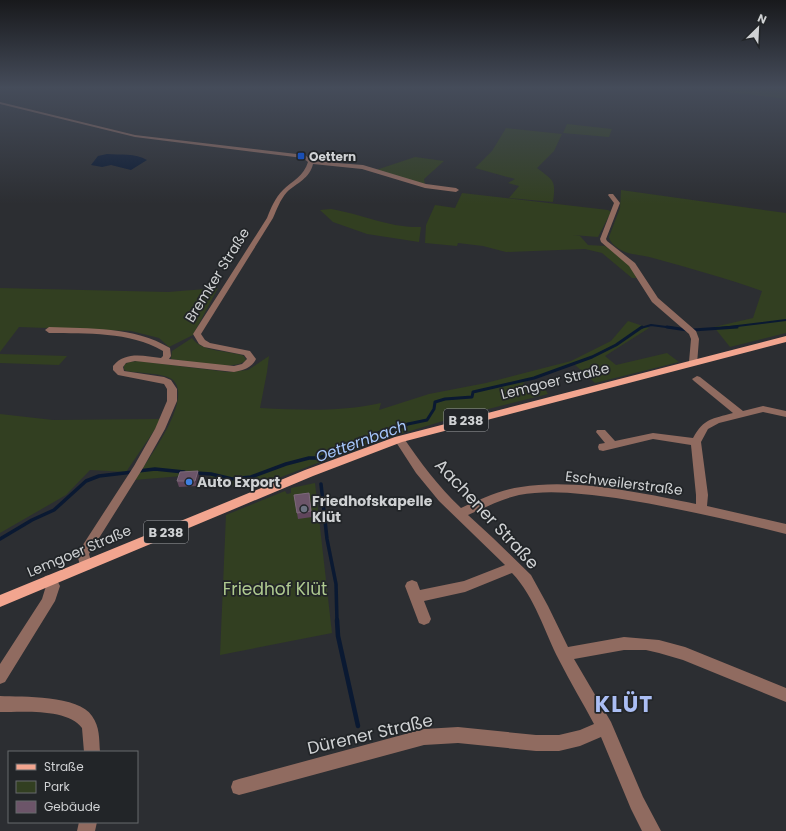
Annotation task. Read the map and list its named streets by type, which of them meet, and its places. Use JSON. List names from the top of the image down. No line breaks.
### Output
{"streets":{"main road":["Lemgoer Straße","B 238"],"street":["Bremker Straße","Eschweilerstraße","Aachener Straße","Dürener Straße"]},"crossings":[["Bremker Straße","Lemgoer Straße"],["Lemgoer Straße","Aachener Straße"],["Eschweilerstraße","Aachener Straße"],["Aachener Straße","Dürener Straße"]],"districts":["KLÜT"],"water":["Oetternbach"],"parks":["Friedhof Klüt"],"places":{"transit":["Oettern"],"other":["Auto Export","Friedhofskapelle Klüt"]},"legend":["Straße","Park","Gebäude"],"north":"top right"}
